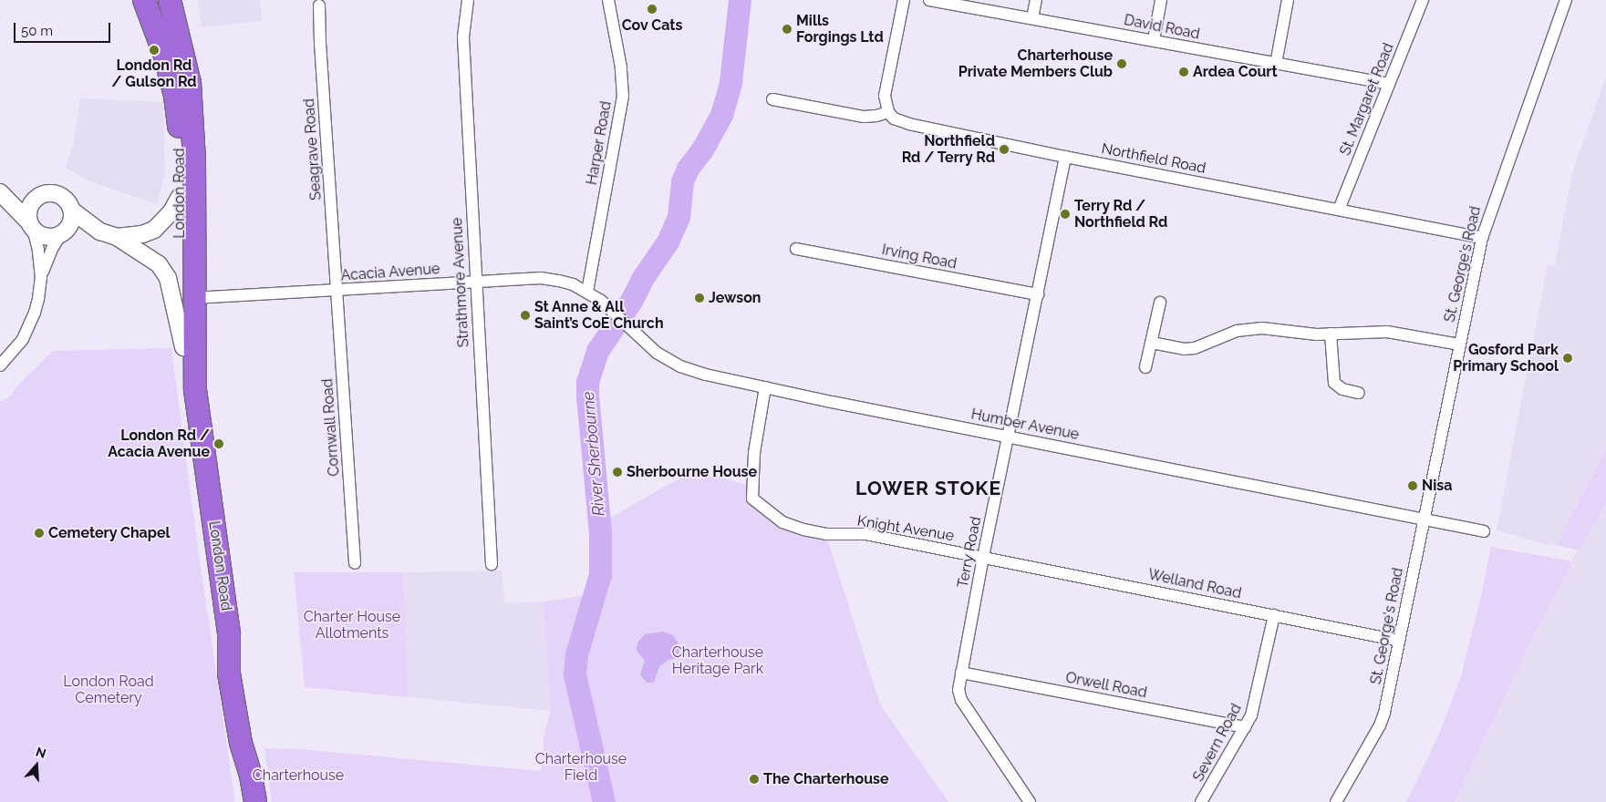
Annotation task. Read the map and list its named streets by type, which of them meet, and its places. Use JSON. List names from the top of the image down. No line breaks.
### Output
{"streets":{"highway":["London Road"],"street":["David Road","St. Margaret Road","Harper Road","Seagrave Road","Northfield Road","Irving Road","St. George's Road","Acacia Avenue","Strathmore Avenue","Humber Avenue","Cornwall Road","Knight Avenue","Terry Road","Welland Road","Orwell Road","Severn Road"]},"crossings":[["David Road","St. Margaret Road"],["St. Margaret Road","Northfield Road"],["Harper Road","Acacia Avenue"],["Harper Road","Humber Avenue"],["Seagrave Road","Acacia Avenue"],["Seagrave Road","Cornwall Road"],["Northfield Road","St. George's Road"],["Northfield Road","Terry Road"],["London Road","Acacia Avenue"],["Irving Road","Terry Road"],["St. George's Road","Humber Avenue"],["St. George's Road","Welland Road"],["Acacia Avenue","Strathmore Avenue"],["Acacia Avenue","Humber Avenue"],["Acacia Avenue","Cornwall Road"],["Humber Avenue","Knight Avenue"],["Humber Avenue","Terry Road"],["Knight Avenue","Terry Road"],["Knight Avenue","Welland Road"],["Terry Road","Welland Road"],["Terry Road","Orwell Road"],["Welland Road","Severn Road"],["Orwell Road","Severn Road"]],"districts":["LOWER STOKE"],"water":["River Sherbourne"],"parks":["Charter House Allotments","Charterhouse Heritage Park","London Road Cemetery","Charterhouse Field","Charterhouse"],"places":["Cov Cats","Mills Forgings Ltd","London Rd / Gulson Rd","Charterhouse Private Members Club","Ardea Court","Northfield Rd / Terry Rd","Terry Rd / Northfield Rd","Jewson","St Anne & All Saint’s CoE Church","Gosford Park Primary School","London Rd / Acacia Avenue","Sherbourne House","Nisa","Cemetery Chapel","The Charterhouse"],"scale_bar":"50 m","north":"top"}
